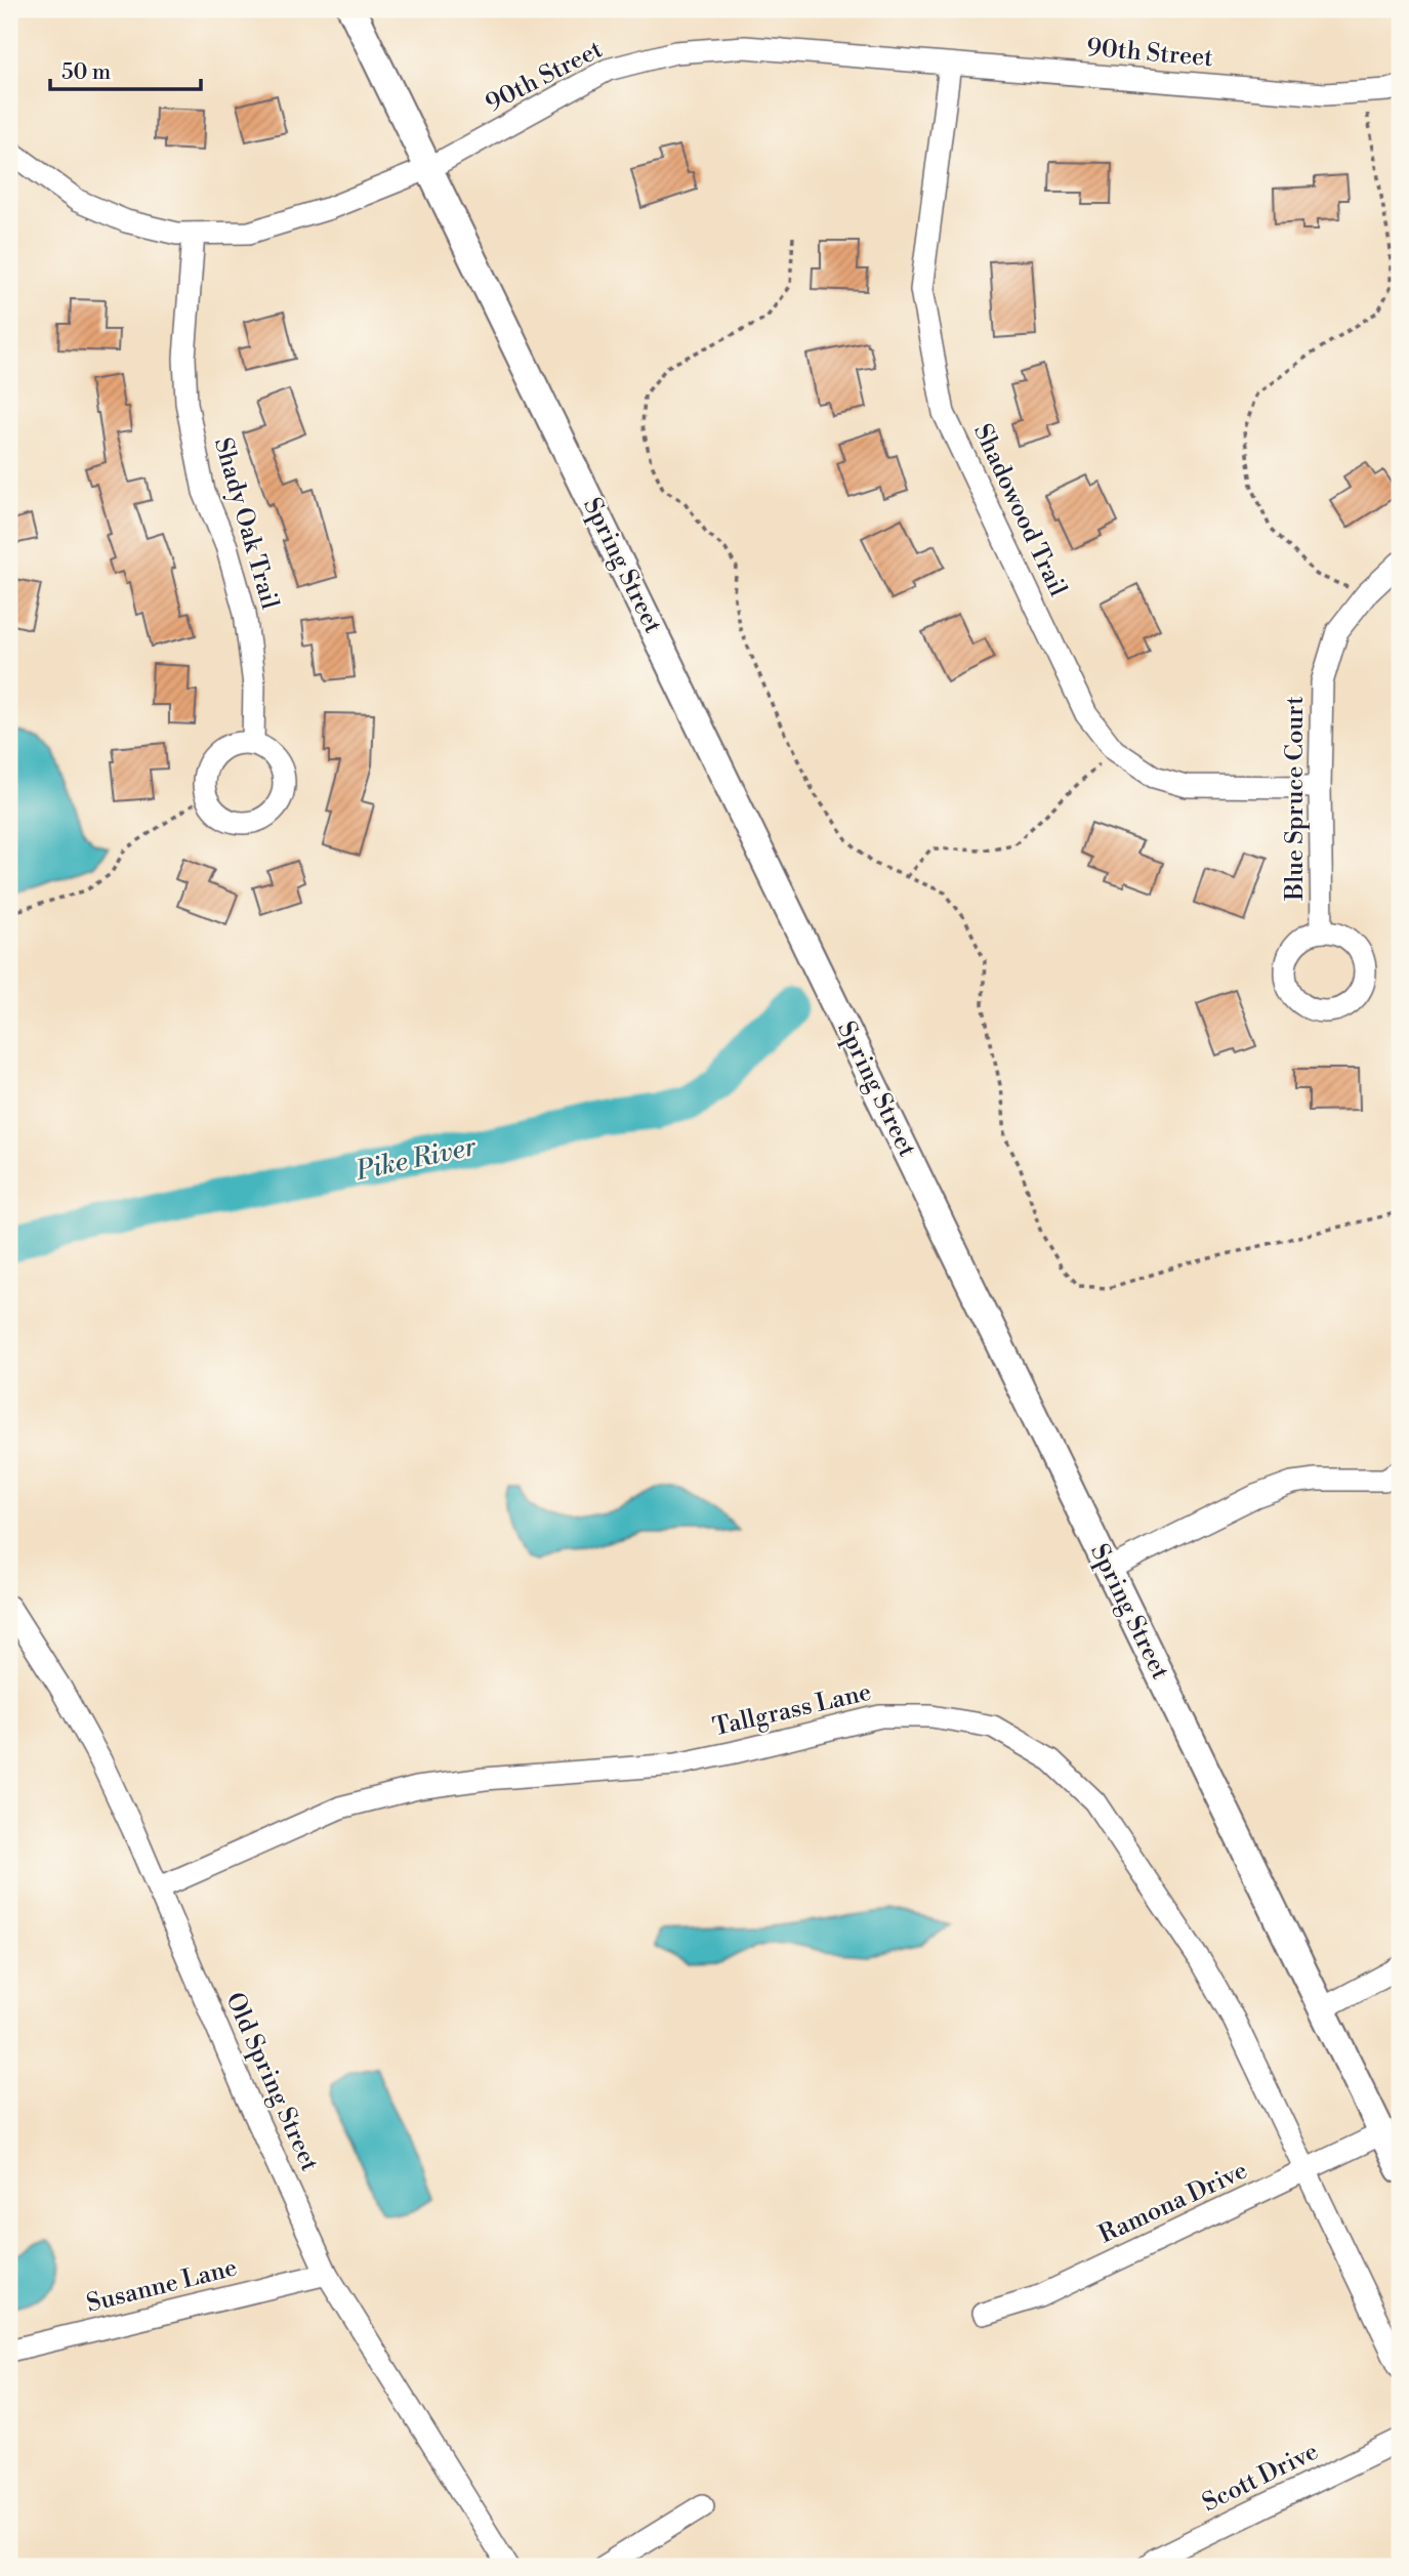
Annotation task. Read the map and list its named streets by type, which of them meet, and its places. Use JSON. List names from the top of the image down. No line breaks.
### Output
{"streets":{"main road":["Spring Street"],"street":["90th Street","Shadowood Trail","Shady Oak Trail","Blue Spruce Court","Tallgrass Lane","Old Spring Street","Ramona Drive","Susanne Lane","Scott Drive"]},"crossings":[["90th Street","Shadowood Trail"],["90th Street","Shady Oak Trail"],["90th Street","Spring Street"],["Shadowood Trail","Blue Spruce Court"],["Spring Street","Ramona Drive"],["Tallgrass Lane","Old Spring Street"],["Tallgrass Lane","Ramona Drive"],["Old Spring Street","Susanne Lane"]],"water":["Pike River"],"scale_bar":"50 m"}
